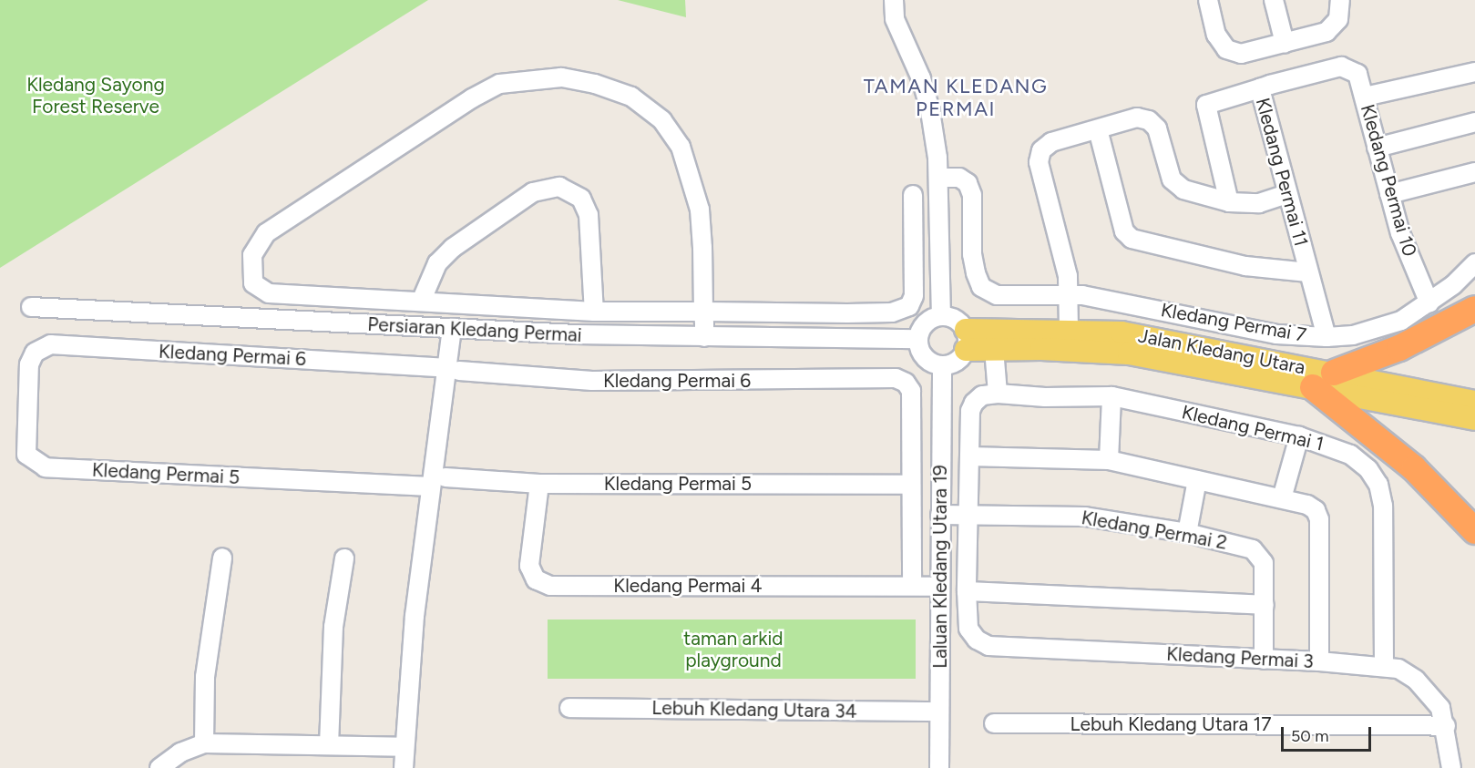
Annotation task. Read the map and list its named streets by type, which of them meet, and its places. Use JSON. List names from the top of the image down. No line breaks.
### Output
{"streets":{"main road":["Jalan Kledang Utara"],"street":["Kledang Permai 11","Kledang Permai 10","Kledang Permai 7","Persiaran Kledang Permai","Kledang Permai 6","Kledang Permai 1","Kledang Permai 5","Kledang Permai 2","Laluan Kledang Utara 19","Kledang Permai 4","Kledang Permai 3","Lebuh Kledang Utara 34","Lebuh Kledang Utara 17"]},"crossings":[["Kledang Permai 11","Kledang Permai 10"],["Kledang Permai 11","Kledang Permai 7"],["Kledang Permai 10","Kledang Permai 7"],["Persiaran Kledang Permai","Jalan Kledang Utara"],["Persiaran Kledang Permai","Laluan Kledang Utara 19"],["Jalan Kledang Utara","Laluan Kledang Utara 19"],["Kledang Permai 6","Kledang Permai 5"],["Kledang Permai 1","Kledang Permai 3"],["Kledang Permai 5","Kledang Permai 4"],["Kledang Permai 2","Laluan Kledang Utara 19"],["Kledang Permai 2","Kledang Permai 3"],["Laluan Kledang Utara 19","Kledang Permai 4"],["Laluan Kledang Utara 19","Lebuh Kledang Utara 34"],["Kledang Permai 3","Lebuh Kledang Utara 17"]],"districts":["TAMAN KLEDANG PERMAI"],"parks":["Kledang Sayong Forest Reserve","taman arkid playground"],"scale_bar":"50 m"}
